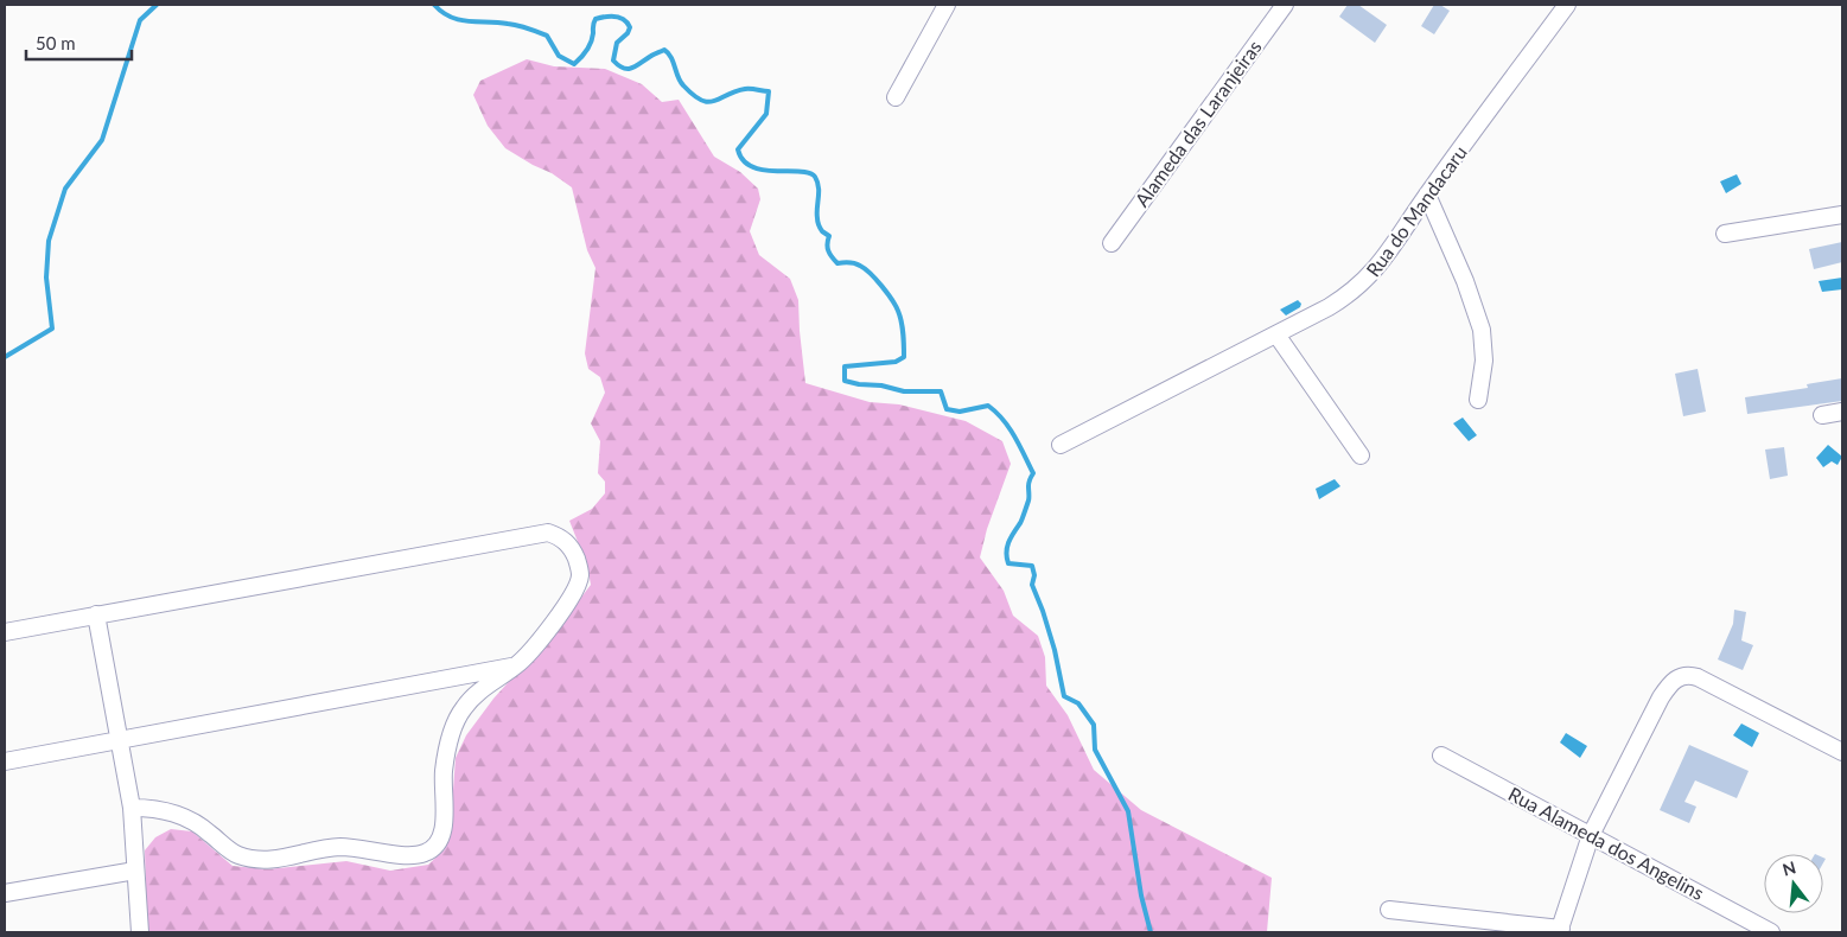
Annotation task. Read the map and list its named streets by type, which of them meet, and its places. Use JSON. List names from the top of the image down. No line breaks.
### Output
{"streets":{"street":["Alameda das Laranjeiras","Rua do Mandacaru","Rua Alameda dos Angelins"]},"scale_bar":"50 m","north":"top"}
